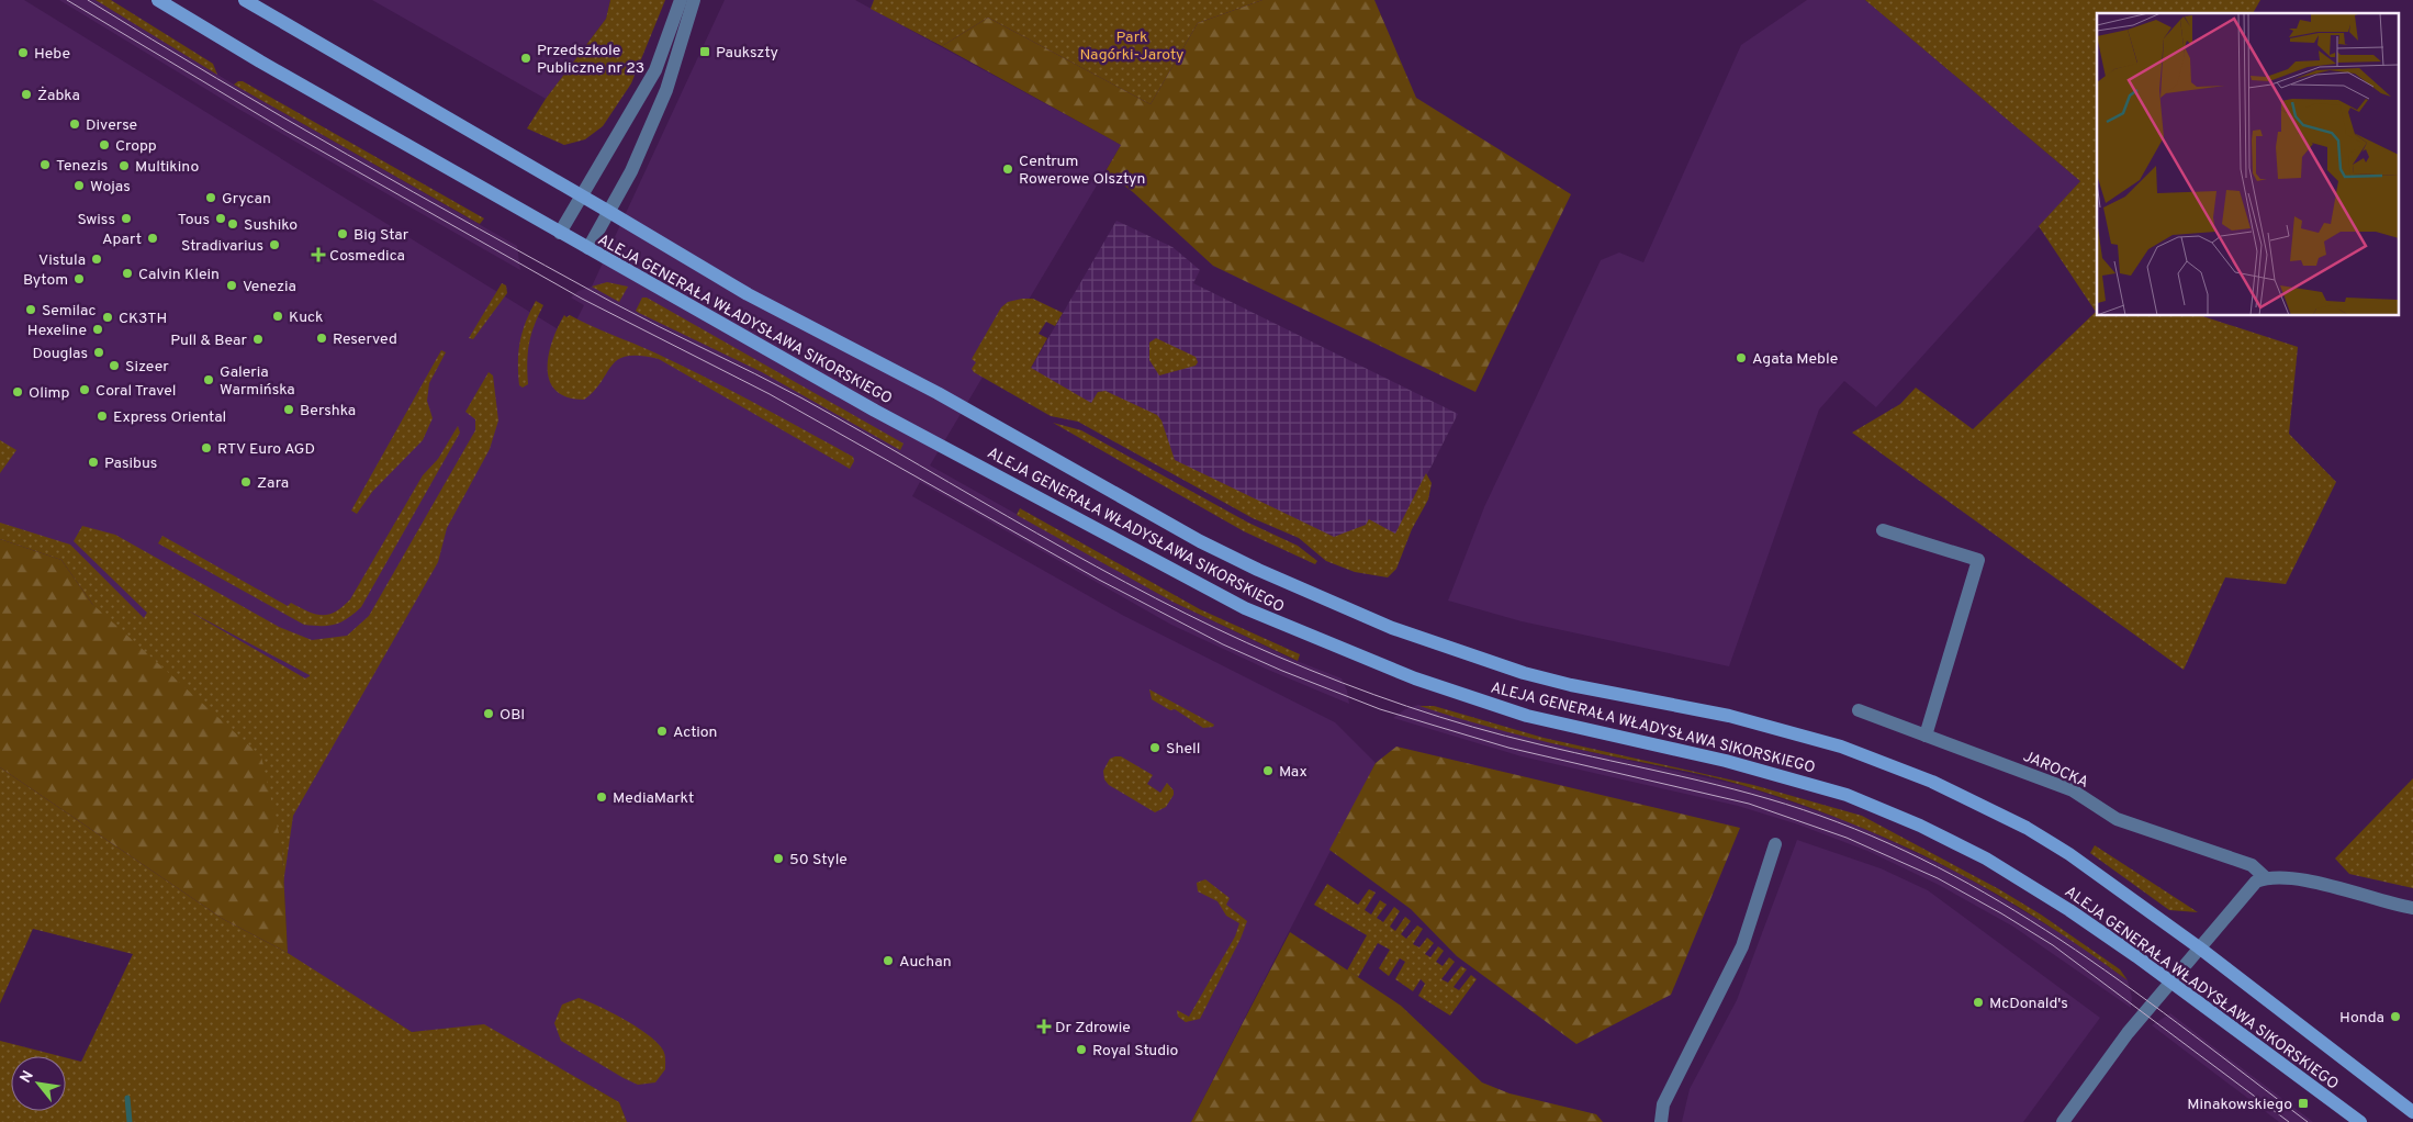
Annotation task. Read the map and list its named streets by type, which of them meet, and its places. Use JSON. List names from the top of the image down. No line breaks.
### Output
{"streets":{"main road":["ALEJA GENERAŁA WŁADYSŁAWA SIKORSKIEGO"],"street":["JAROCKA"]},"parks":["Park Nagórki-Jaroty"],"places":{"transit":["Paukszty","Minakowskiego"],"other":["Hebe","Przedszkole Publiczne nr 23","Żabka","Diverse","Cropp","Tenezis","Multikino","Centrum Rowerowe Olsztyn","Wojas","Grycan","Swiss","Tous","Sushiko","Big Star","Apart","Stradivarius","Vistula","Calvin Klein","Bytom","Venezia","Semilac","Kuck","CK3TH","Hexeline","Reserved","Pull & Bear","Douglas","Agata Meble","Sizeer","Galeria Warmińska","Coral Travel","Olimp","Bershka","Express Oriental","RTV Euro AGD","Pasibus","Zara","OBI","Action","Shell","Max","MediaMarkt","50 Style","Auchan","McDonald's","Honda","Royal Studio"],"health":["Cosmedica","Dr Zdrowie"]},"north":"top left"}
